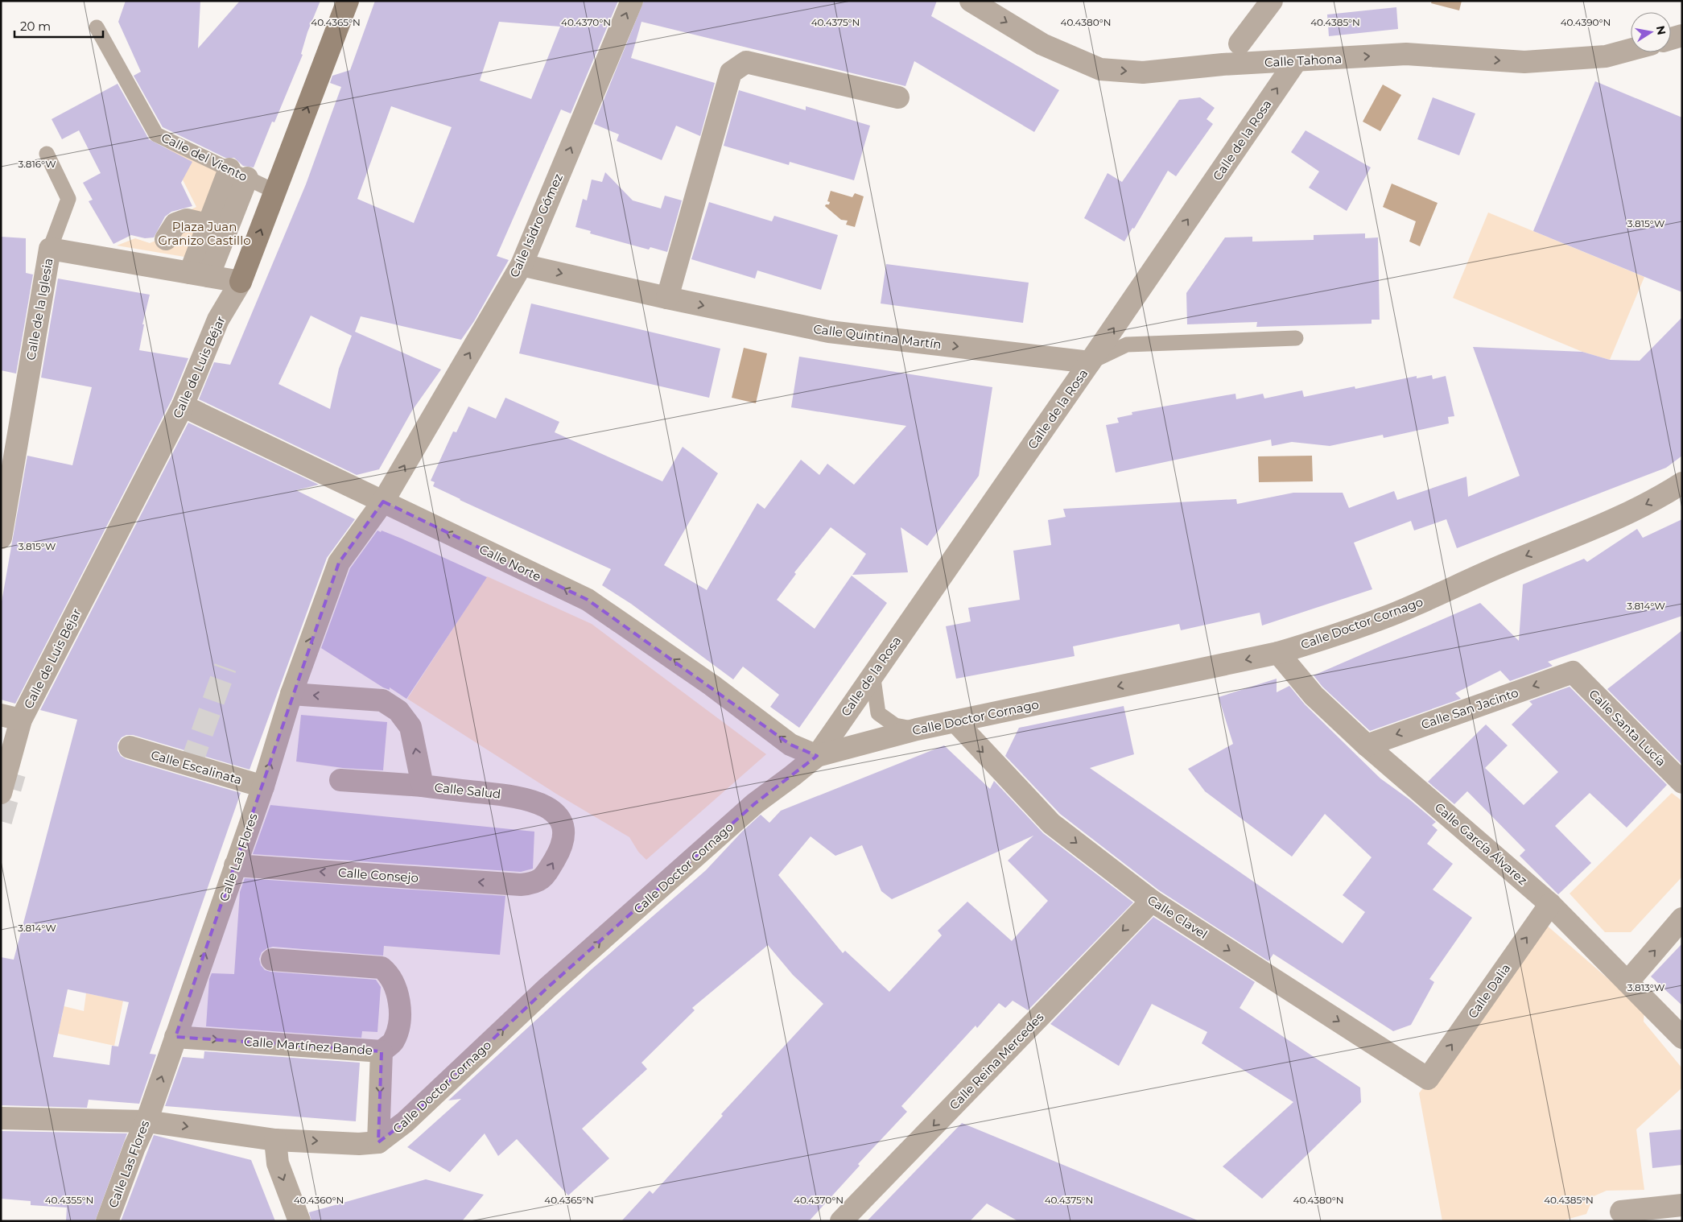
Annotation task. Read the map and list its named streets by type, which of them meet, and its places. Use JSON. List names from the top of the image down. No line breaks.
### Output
{"streets":{"street":["Calle Tahona","Calle de la Rosa","Calle Isidro Gómez","Calle de la Iglesia","Calle Quintina Martín","Calle de Luis Béjar","Calle Norte","Calle Doctor Cornago","Calle San Jacinto","Calle Santa Lucía","Calle Escalinata","Calle Salud","Calle García Álvarez","Calle Las Flores","Calle Consejo","Calle Clavel","Calle Dalia","Calle Martínez Bande","Calle Reina Mercedes"],"lane":["Calle del Viento"]},"crossings":[["Calle Tahona","Calle de la Rosa"],["Calle de la Rosa","Calle Quintina Martín"],["Calle de la Rosa","Calle Norte"],["Calle de la Rosa","Calle Doctor Cornago"],["Calle del Viento","Calle de Luis Béjar"],["Calle Isidro Gómez","Calle Quintina Martín"],["Calle Isidro Gómez","Calle Norte"],["Calle Isidro Gómez","Calle Las Flores"],["Calle de la Iglesia","Calle de Luis Béjar"],["Calle de Luis Béjar","Calle Norte"],["Calle Norte","Calle Doctor Cornago"],["Calle Norte","Calle Las Flores"],["Calle Doctor Cornago","Calle García Álvarez"],["Calle Doctor Cornago","Calle Clavel"],["Calle Doctor Cornago","Calle Martínez Bande"],["Calle San Jacinto","Calle Santa Lucía"],["Calle San Jacinto","Calle García Álvarez"],["Calle Escalinata","Calle Las Flores"],["Calle Salud","Calle Las Flores"],["Calle Salud","Calle Consejo"],["Calle García Álvarez","Calle Dalia"],["Calle Las Flores","Calle Consejo"],["Calle Las Flores","Calle Martínez Bande"],["Calle Clavel","Calle Dalia"],["Calle Clavel","Calle Reina Mercedes"]],"one_way":["Calle Tahona","Calle de la Rosa","Calle Isidro Gómez","Calle Quintina Martín","Calle Norte","Calle San Jacinto","Calle Las Flores","Calle Consejo","Calle Clavel","Calle Dalia","Calle Reina Mercedes"],"parks":["Plaza Juan Granizo Castillo"],"scale_bar":"20 m","north":"right","coordinates":["40.4365°N","40.4370°N","40.4375°N","40.4380°N","40.4385°N","40.4390°N","3.816°W","3.815°W","3.814°W","3.813°W","40.4355°N","40.4360°N"]}
